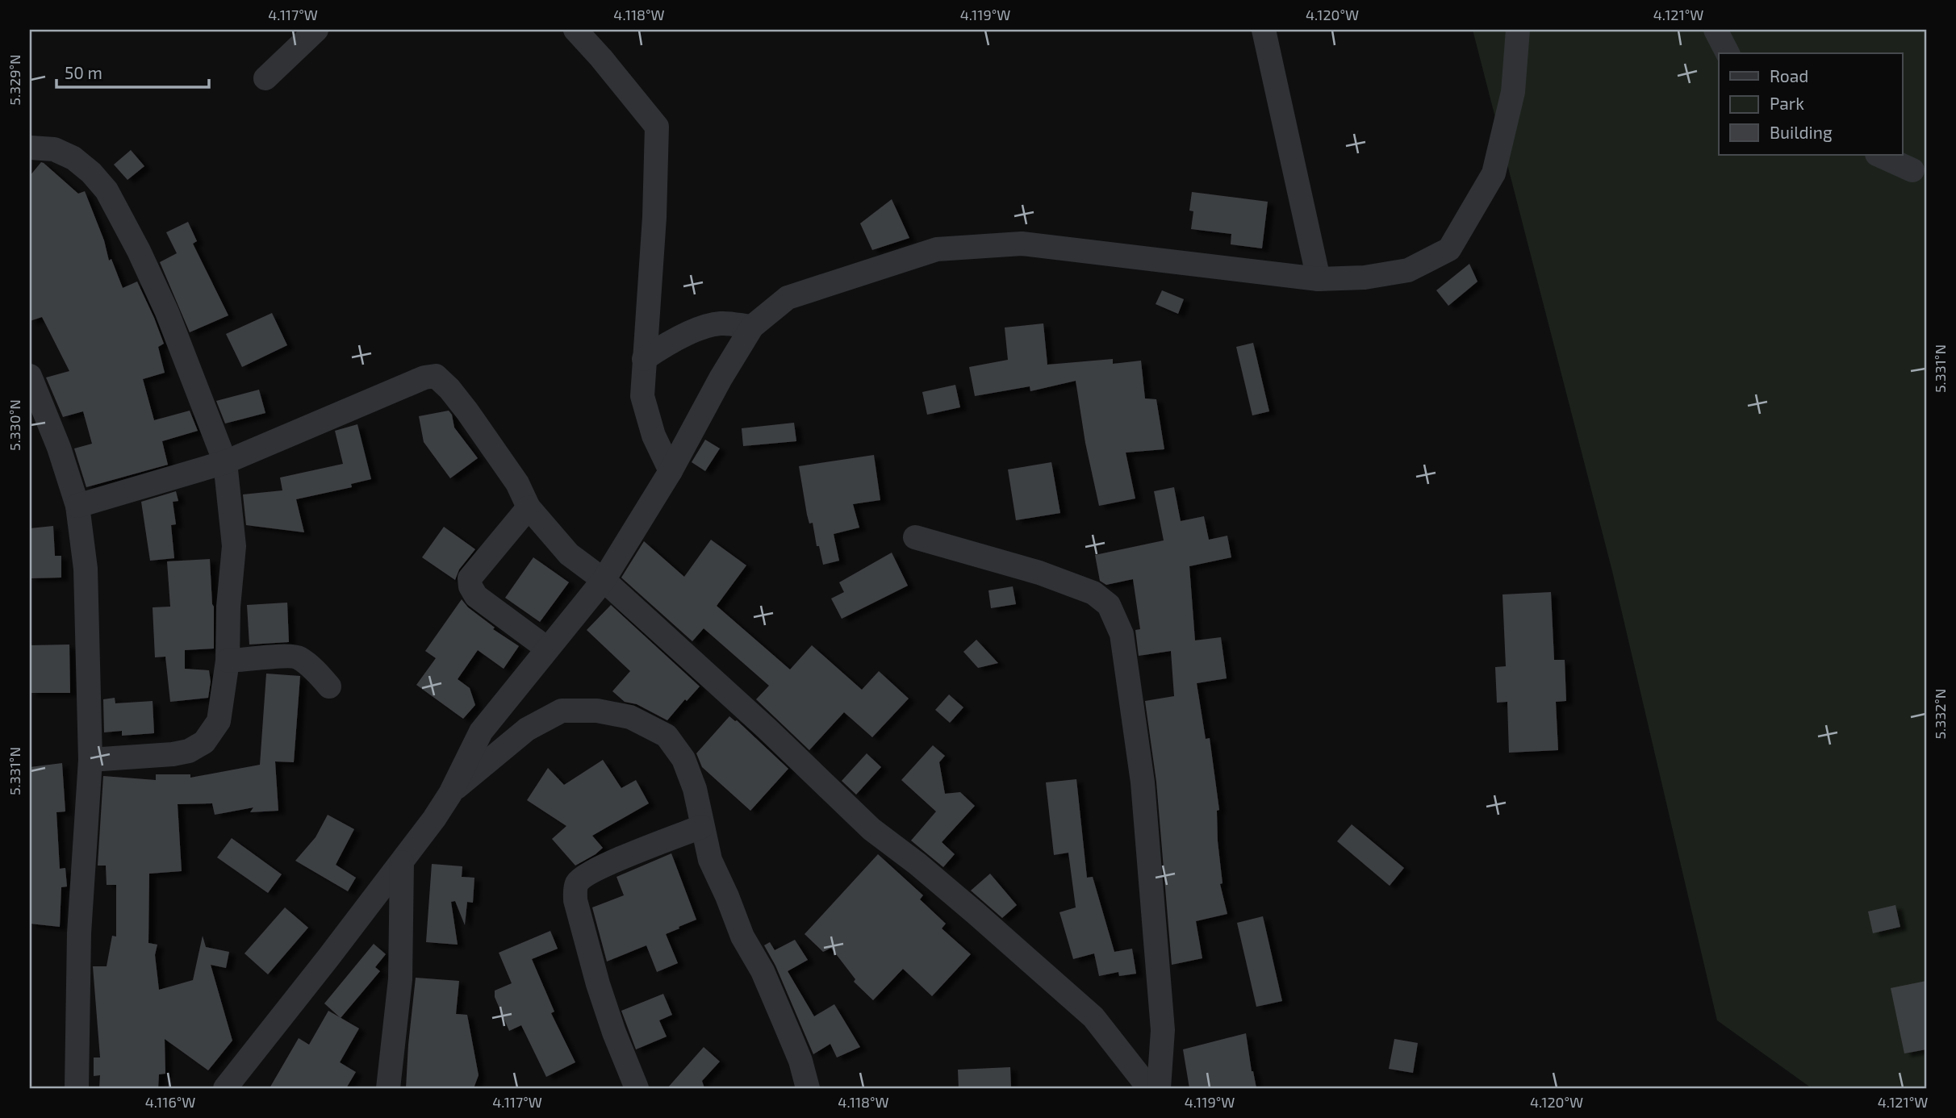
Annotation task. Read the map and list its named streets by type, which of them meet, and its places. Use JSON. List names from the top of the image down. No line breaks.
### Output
{"legend":["Road","Park","Building"],"scale_bar":"50 m","coordinates":["4.117°W","4.118°W","4.119°W","4.120°W","4.121°W","5.329°N","5.331°N","5.330°N","5.332°N","4.116°W"]}
